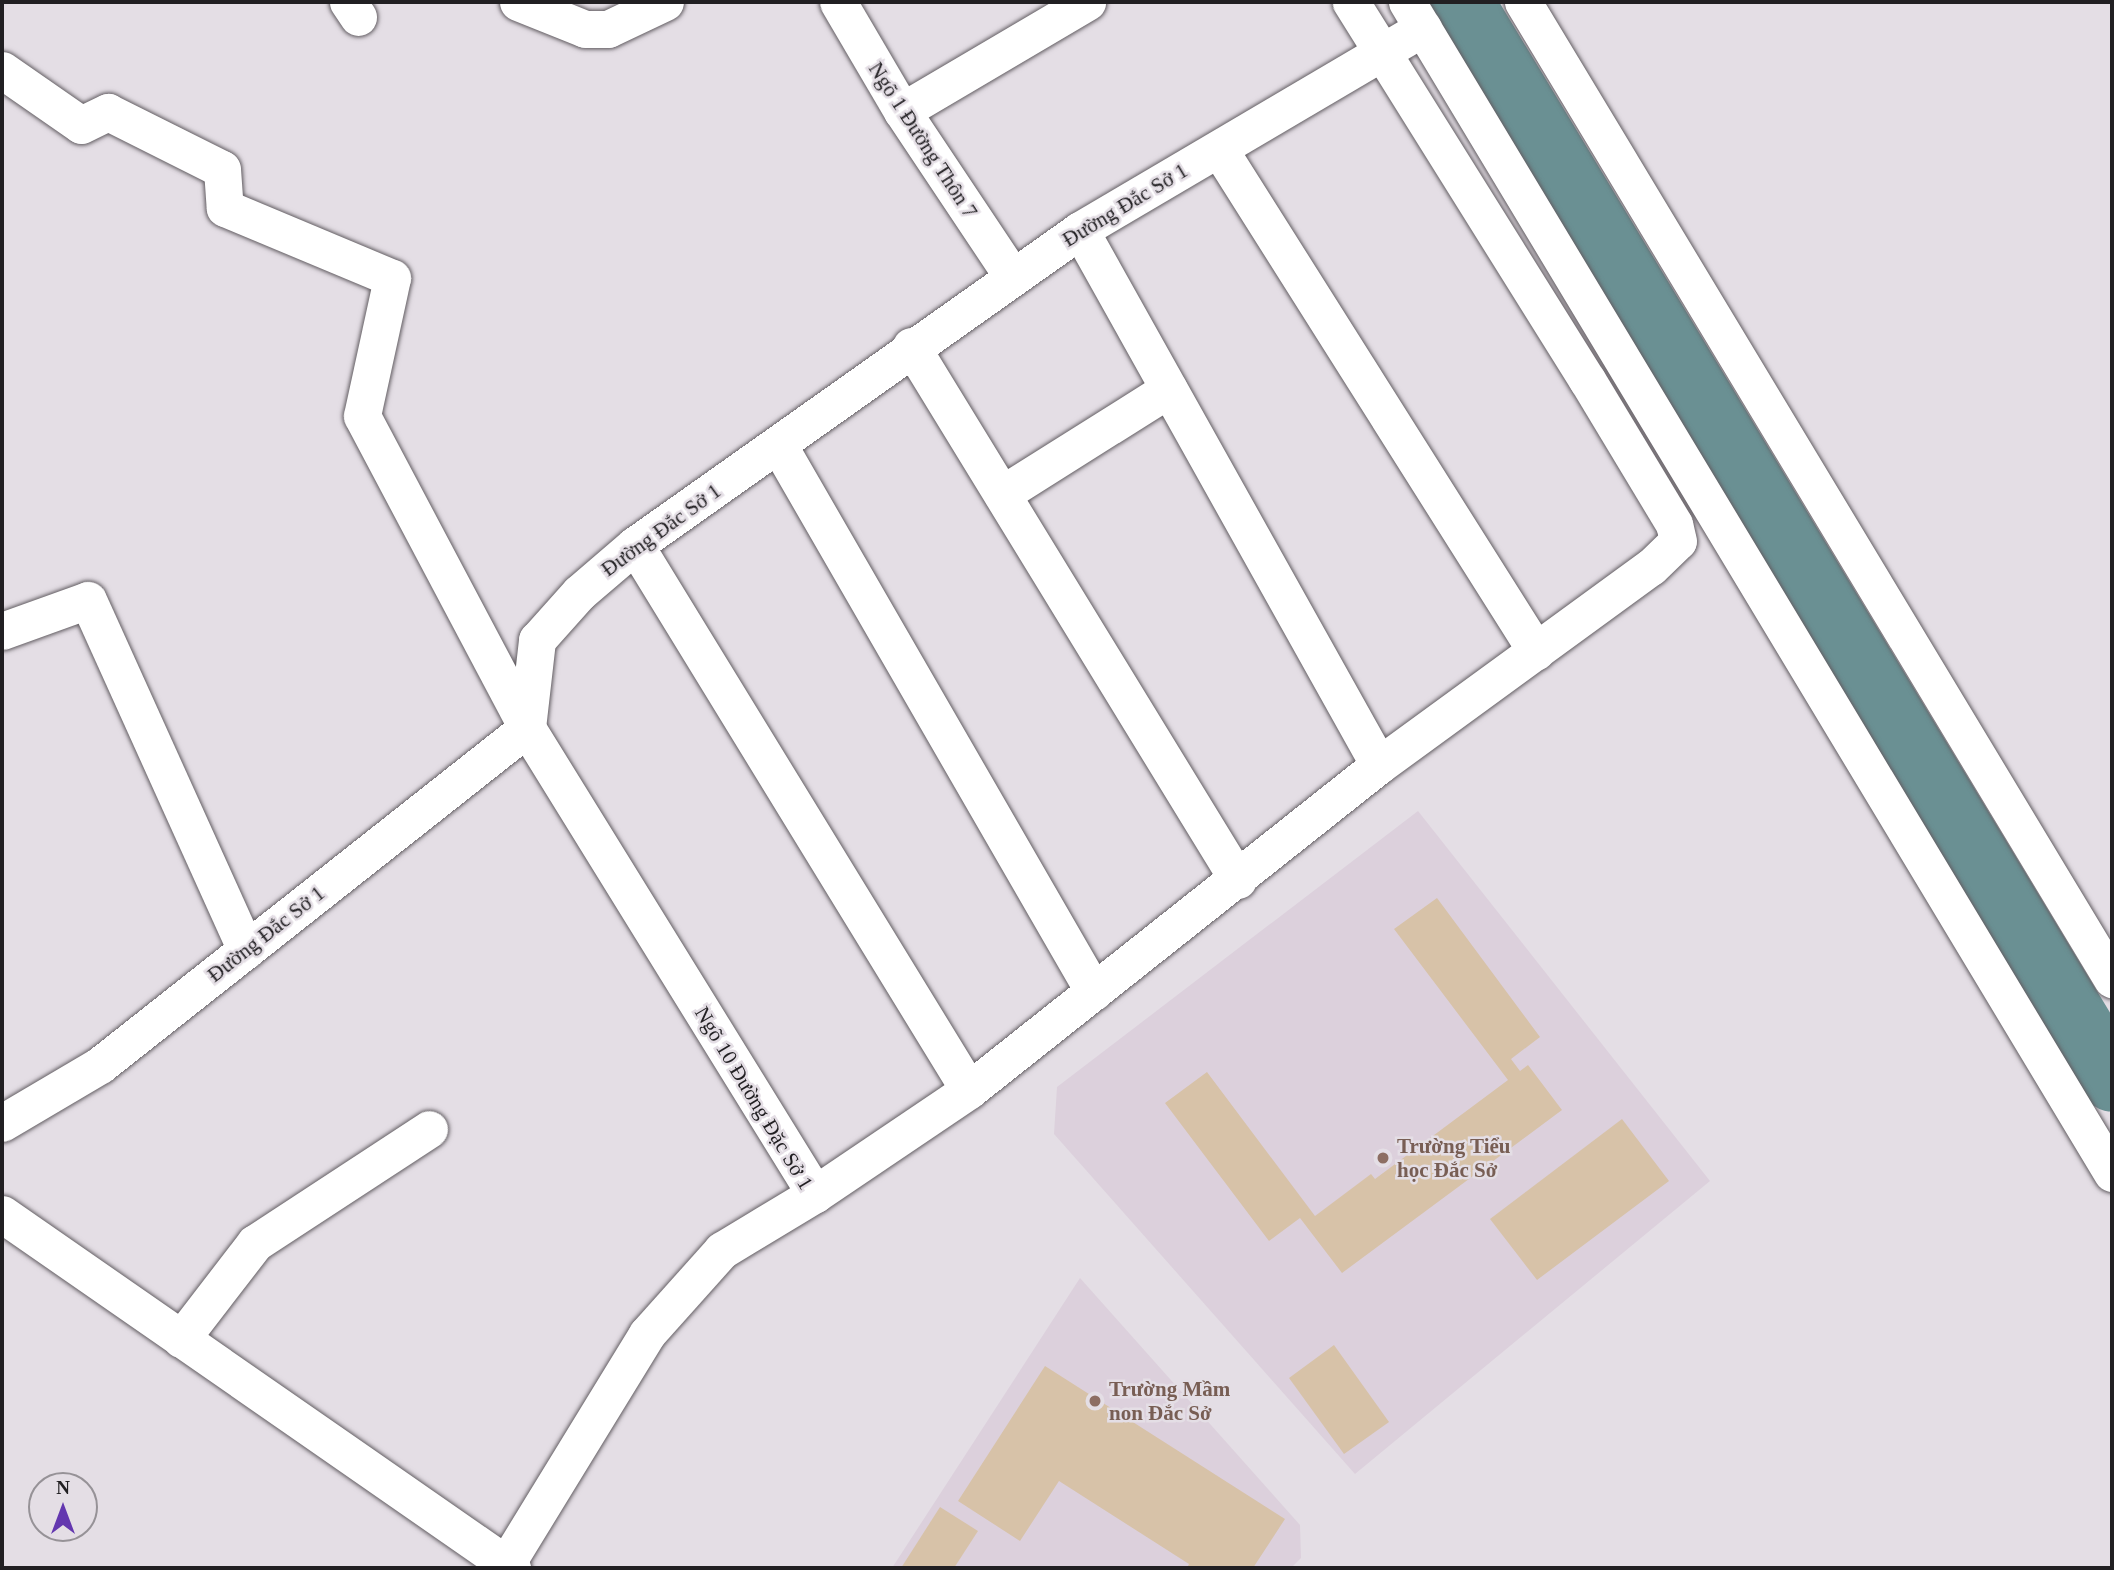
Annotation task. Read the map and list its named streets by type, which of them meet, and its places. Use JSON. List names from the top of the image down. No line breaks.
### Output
{"streets":{"street":["Ngõ 1 Đường Thôn 7","Đường Đắc Sở 1","Ngõ 10 Đường Đặc Sở 1"]},"crossings":[["Ngõ 1 Đường Thôn 7","Đường Đắc Sở 1"],["Đường Đắc Sở 1","Ngõ 10 Đường Đặc Sở 1"]],"places":["Trường Tiểu học Đắc Sở","Trường Mầm non Đắc Sở"],"north":"top"}
